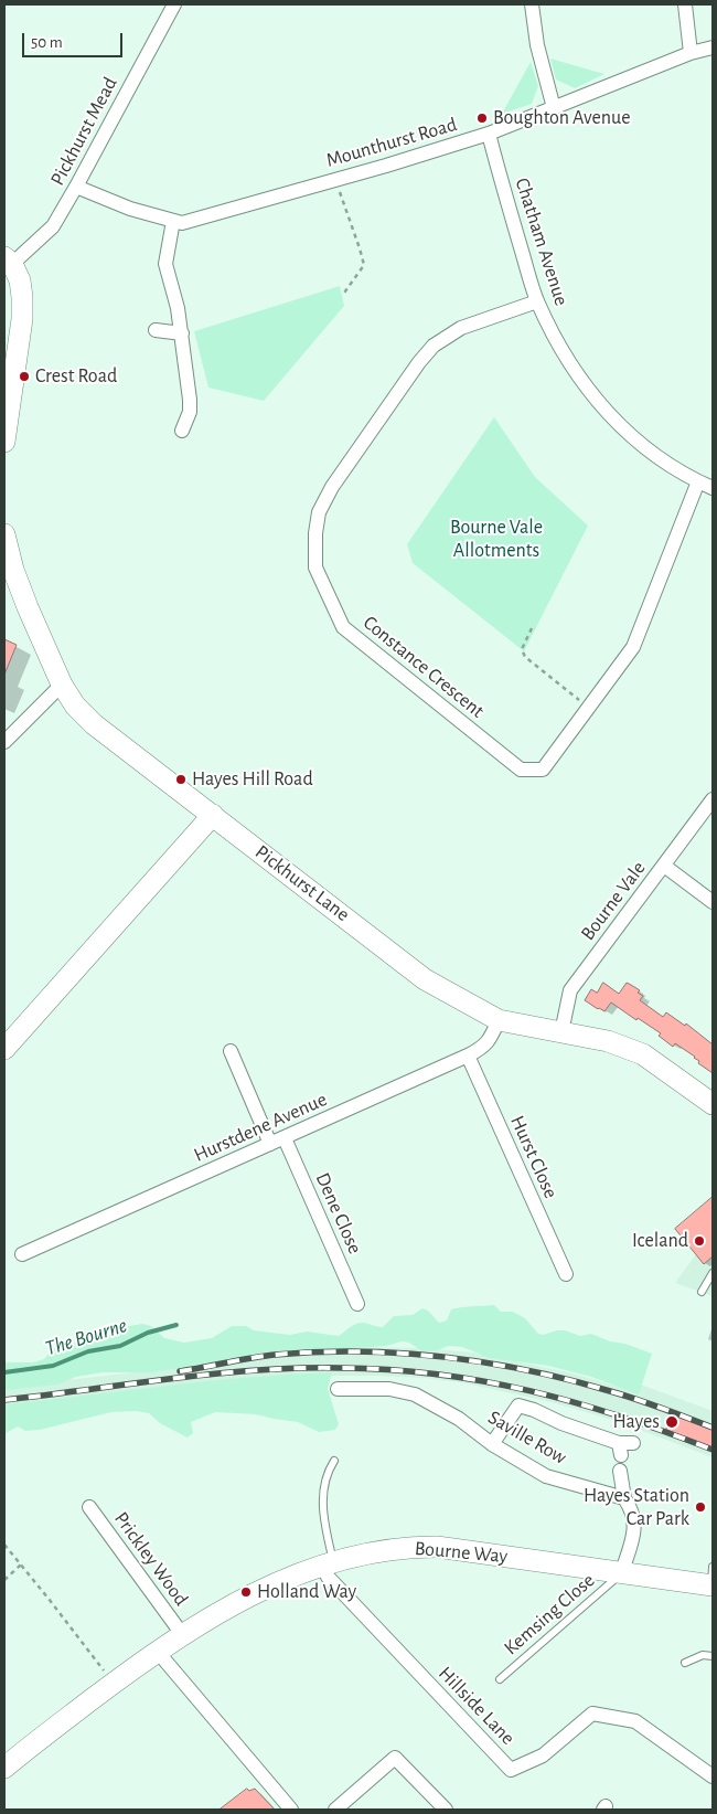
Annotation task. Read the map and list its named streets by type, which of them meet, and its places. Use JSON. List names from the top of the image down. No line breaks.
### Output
{"streets":{"main road":["Pickhurst Lane","Bourne Way"],"street":["Pickhurst Mead","Mounthurst Road","Chatham Avenue","Constance Crescent","Bourne Vale","Hurstdene Avenue","Hurst Close","Dene Close","Saville Row","Prickley Wood","Hillside Lane"],"lane":["Kemsing Close"]},"crossings":[["Pickhurst Mead","Mounthurst Road"],["Mounthurst Road","Chatham Avenue"],["Chatham Avenue","Constance Crescent"],["Pickhurst Lane","Bourne Vale"],["Pickhurst Lane","Hurstdene Avenue"],["Hurstdene Avenue","Hurst Close"],["Hurstdene Avenue","Dene Close"],["Bourne Way","Prickley Wood"],["Bourne Way","Kemsing Close"],["Bourne Way","Hillside Lane"]],"water":["The Bourne"],"parks":["Bourne Vale Allotments"],"places":["Boughton Avenue","Crest Road","Hayes Hill Road","Iceland","Hayes","Hayes Station Car Park","Holland Way"],"scale_bar":"50 m"}
